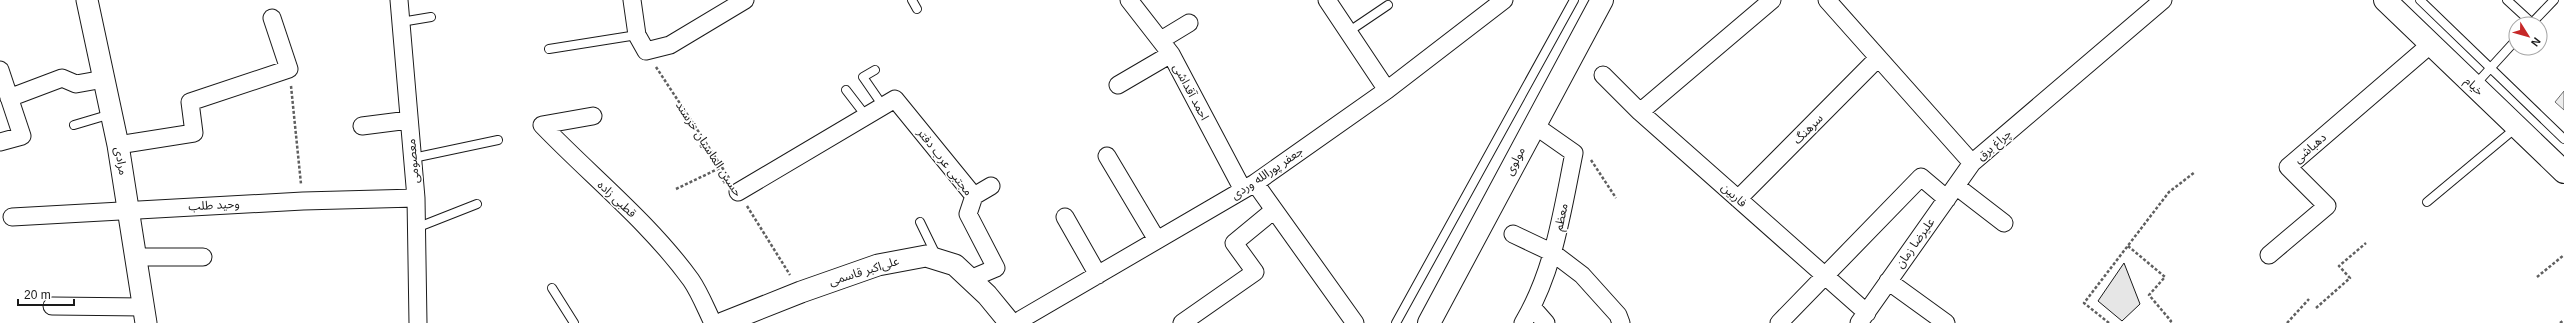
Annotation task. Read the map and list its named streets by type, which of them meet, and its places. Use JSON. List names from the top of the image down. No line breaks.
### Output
{"streets":{"main road":["خیام","مولوی"],"street":["احمد آقداشی","سرهنگ","چراغ برق","دهباشی","مرادی","معصومی","مجتبی عرب دفتر","جعفر پورالله وردی","فاربین","قطبی زاده","وحید طلب","معظم","علیرضا زمان","علی‌اکبر قاسمی"],"path":["حسین الماسیان خرسند"]},"crossings":[["خیام","دهباشی"],["احمد آقداشی","جعفر پورالله وردی"],["سرهنگ","چراغ برق"],["سرهنگ","فاربین"],["چراغ برق","علیرضا زمان"],["حسین الماسیان خرسند","علی‌اکبر قاسمی"],["مرادی","وحید طلب"],["معصومی","وحید طلب"],["مجتبی عرب دفتر","علی‌اکبر قاسمی"],["فاربین","علیرضا زمان"]],"scale_bar":"20 m","north":"bottom right"}
